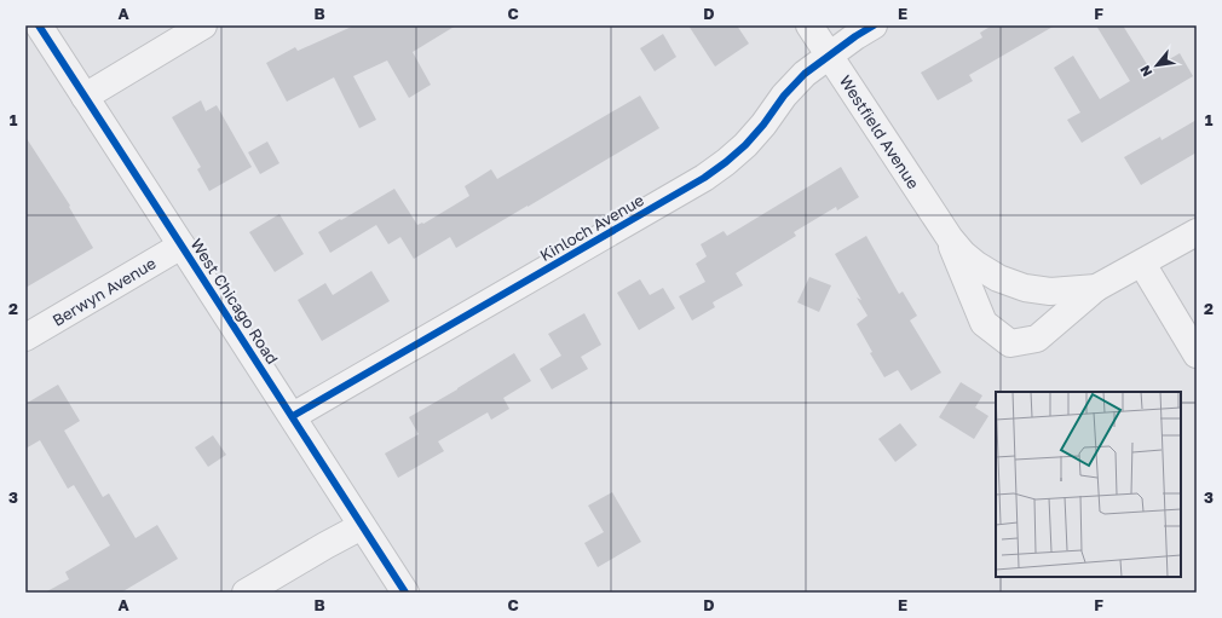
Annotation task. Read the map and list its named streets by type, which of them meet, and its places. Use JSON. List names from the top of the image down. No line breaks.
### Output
{"streets":{"street":["Westfield Avenue","Kinloch Avenue","Berwyn Avenue","West Chicago Road"]},"crossings":[["Westfield Avenue","Kinloch Avenue"],["Kinloch Avenue","West Chicago Road"],["Berwyn Avenue","West Chicago Road"]],"north":"bottom left","grid":{"columns":["A","B","C","D","E","F"],"rows":["1","2","3"]}}
